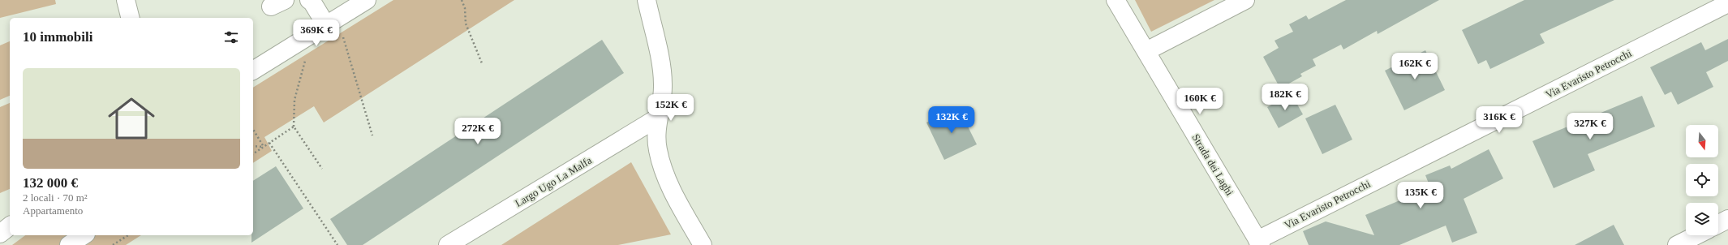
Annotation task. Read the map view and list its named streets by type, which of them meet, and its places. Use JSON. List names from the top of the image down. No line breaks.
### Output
{"streets":{"street":["Via Evaristo Petrocchi","Strada dei Laghi","Largo Ugo La Malfa"]},"crossings":[["Via Evaristo Petrocchi","Strada dei Laghi"]],"north":"bottom","page":{"heading":"10 immobili","price":["369K €","162K €","182K €","160K €","152K €","132K €","316K €","327K €","272K €","135K €"],"list":[{"name":"132 000 €","note":"2 locali · 70 m² · Appartamento"}]}}
